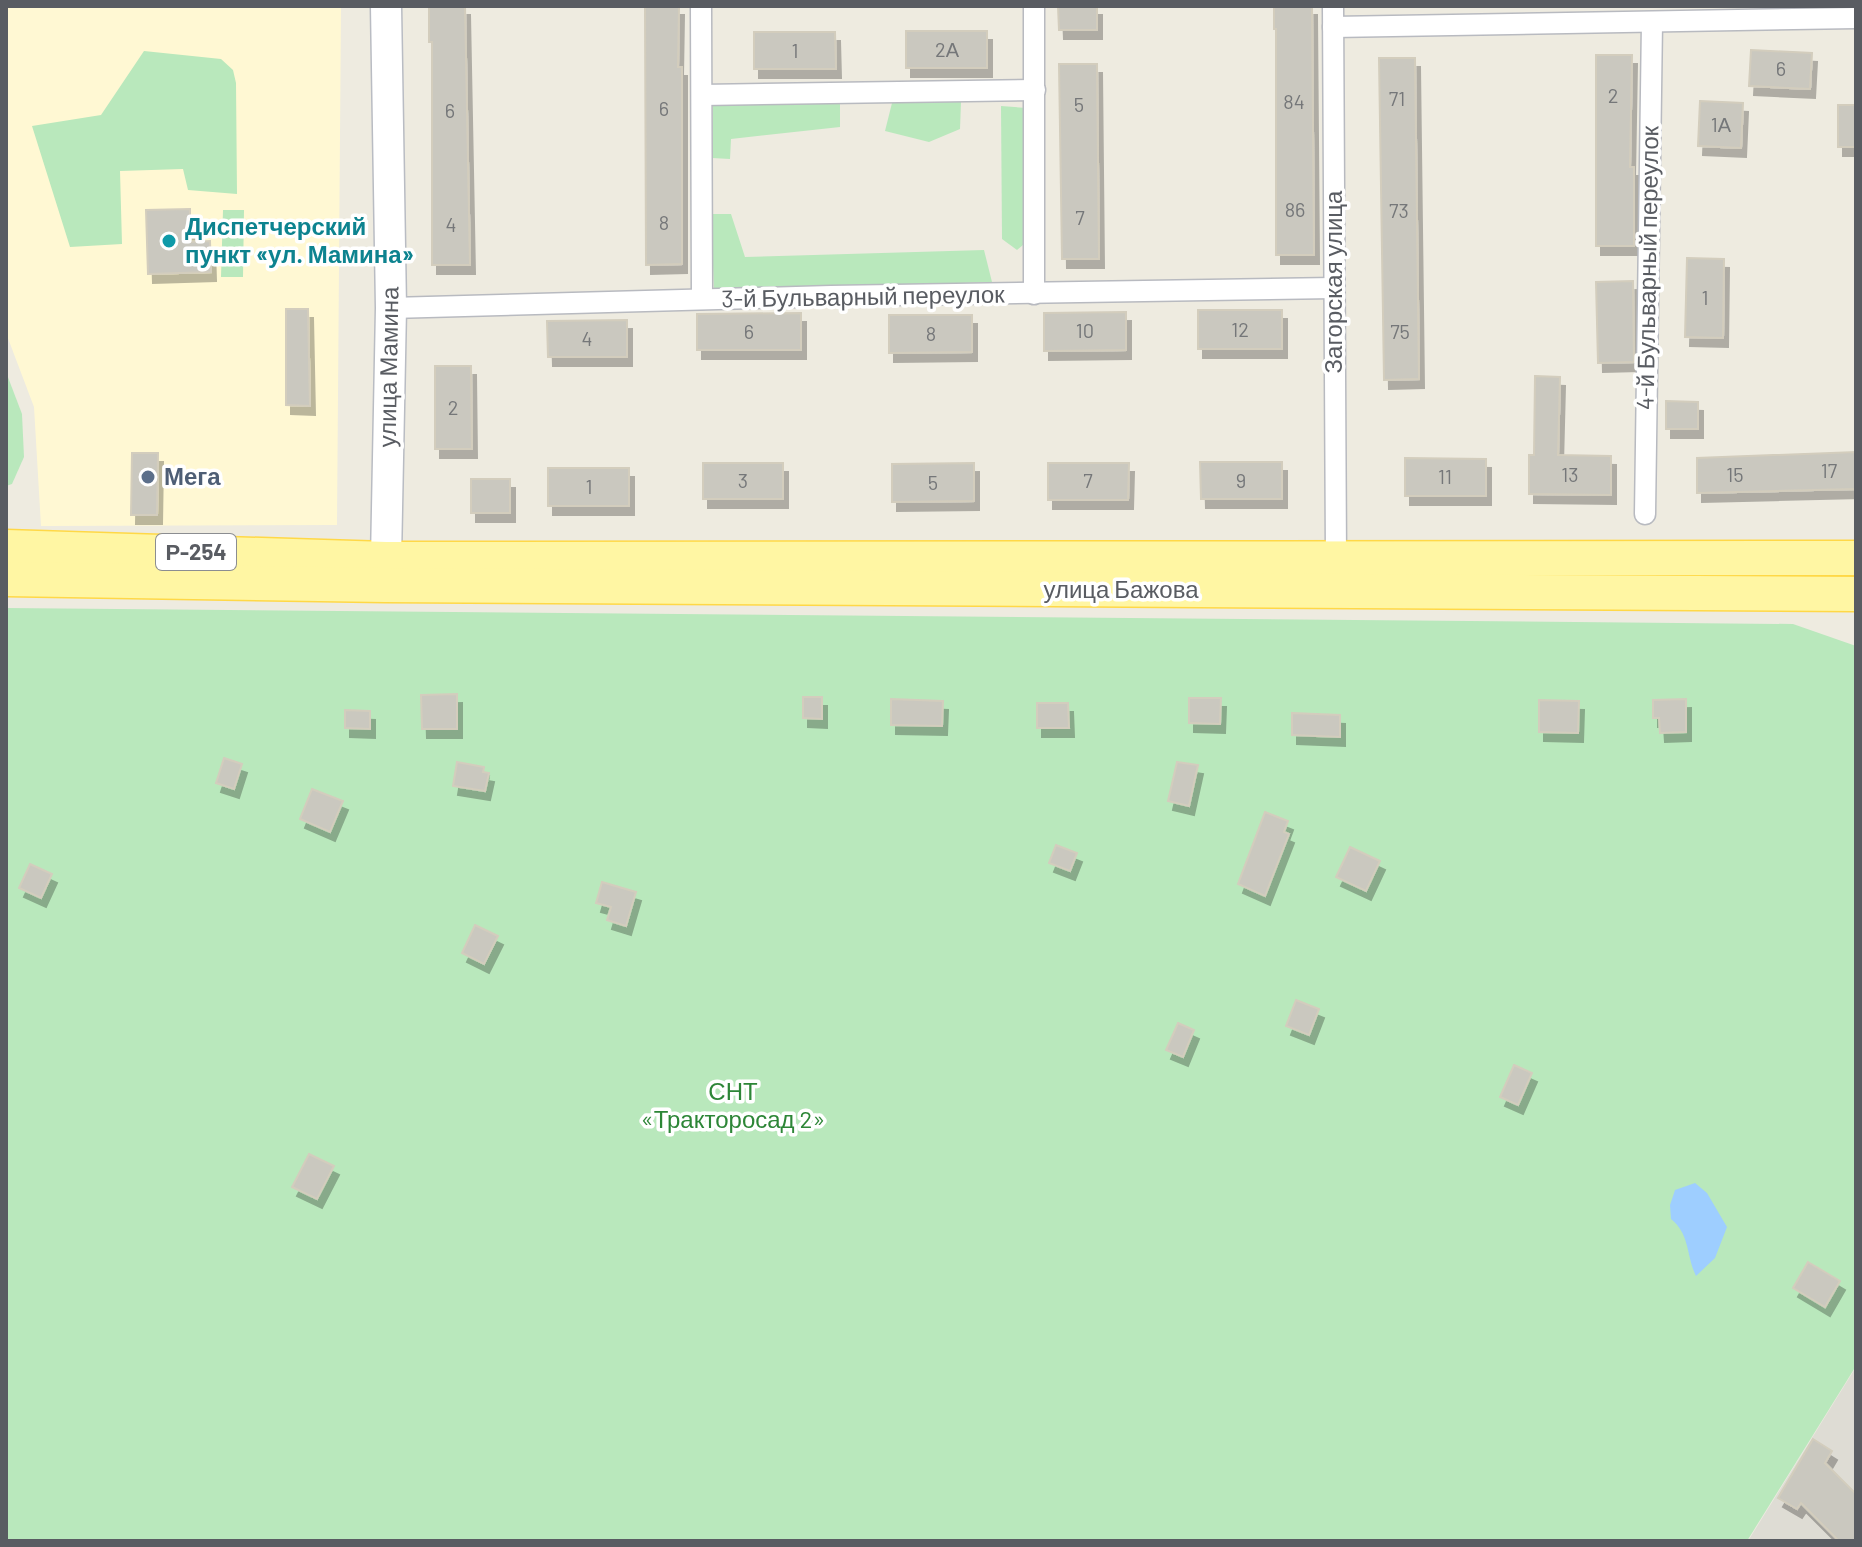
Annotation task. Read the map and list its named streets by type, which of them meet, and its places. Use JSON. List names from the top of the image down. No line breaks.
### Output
{"streets":{"main road":["улица Мамина","Р-254","улица Бажова"],"street":["4-й Бульварный переулок","Загорская улица","3-й Бульварный переулок"]},"crossings":[["Загорская улица","3-й Бульварный переулок"],["Загорская улица","улица Бажова"],["3-й Бульварный переулок","улица Мамина"],["улица Мамина","Р-254"],["улица Мамина","улица Бажова"],["Р-254","улица Бажова"]],"parks":["СНТ «Тракторосад 2»"],"places":["Диспетчерский пункт «ул. Мамина»","Мега"],"house_numbers":["2А","1","6","2","71","84","5","6","6","1А","86","73","7","8","4","1","12","10","6","75","8","4","2","17","13","15","11","3","7","9","5","1"]}
